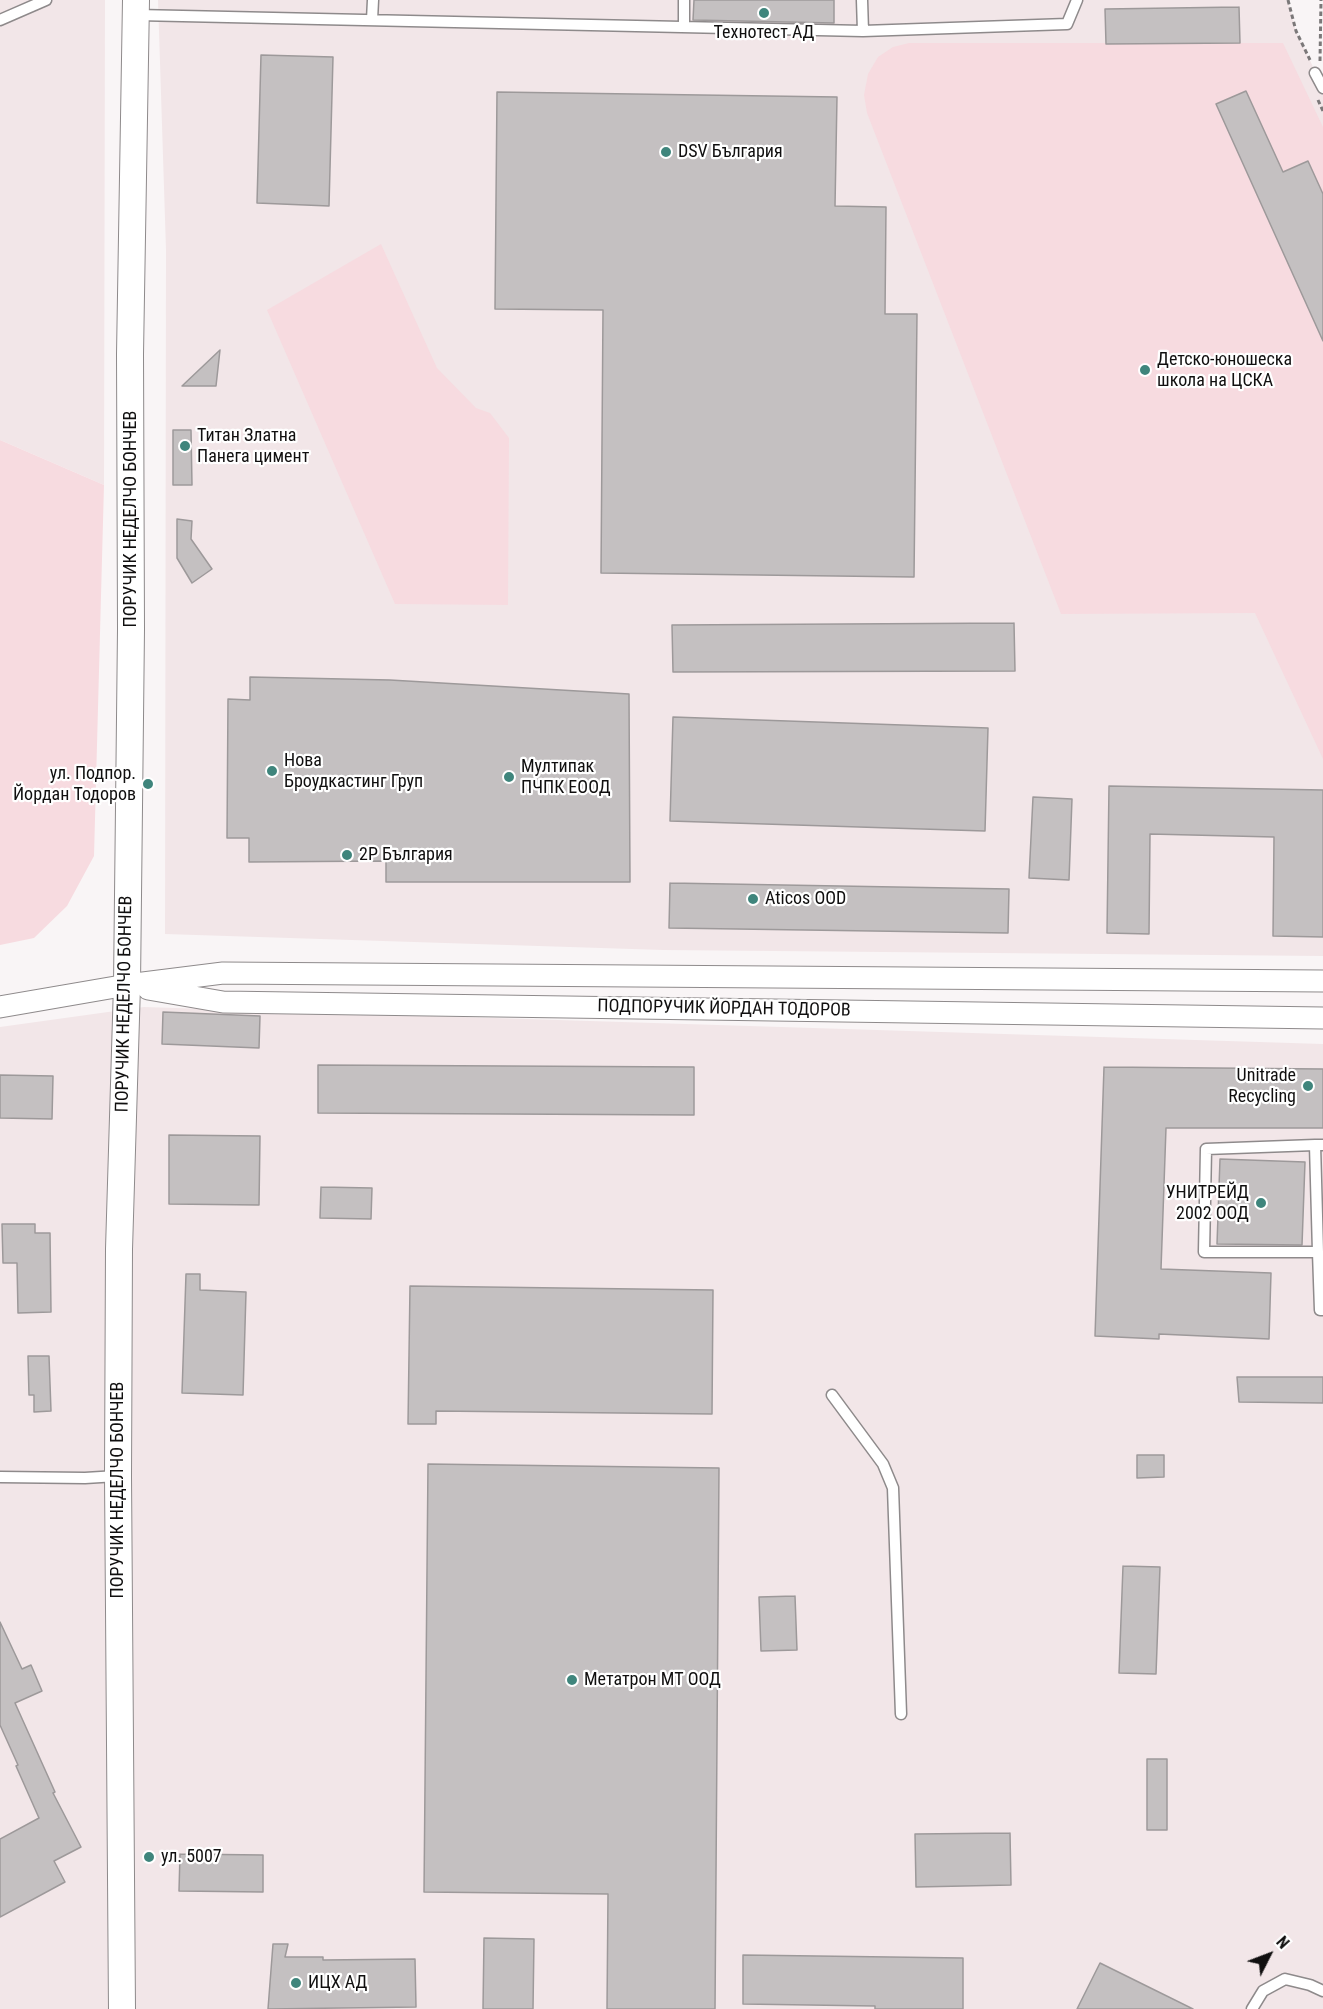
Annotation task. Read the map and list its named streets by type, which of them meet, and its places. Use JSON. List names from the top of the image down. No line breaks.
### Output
{"streets":{"street":["ПОРУЧИК НЕДЕЛЧО БОНЧЕВ","ПОДПОРУЧИК ЙОРДАН ТОДОРОВ"]},"crossings":[["ПОРУЧИК НЕДЕЛЧО БОНЧЕВ","ПОДПОРУЧИК ЙОРДАН ТОДОРОВ"]],"places":["Технотест АД","DSV България","Детско-юношеска школа на ЦСКА","Титан Златна Панега цимент","Нова Броудкастинг Груп","Мултипак ПЧПК ЕООД","ул. Подпор. Йордан Тодоров","2Р България","Aticos OOD","Unitrade Recycling","УНИТРЕЙД 2002 ООД","Метатрон МТ ООД","ул. 5007","ИЦХ АД"],"north":"top right"}
